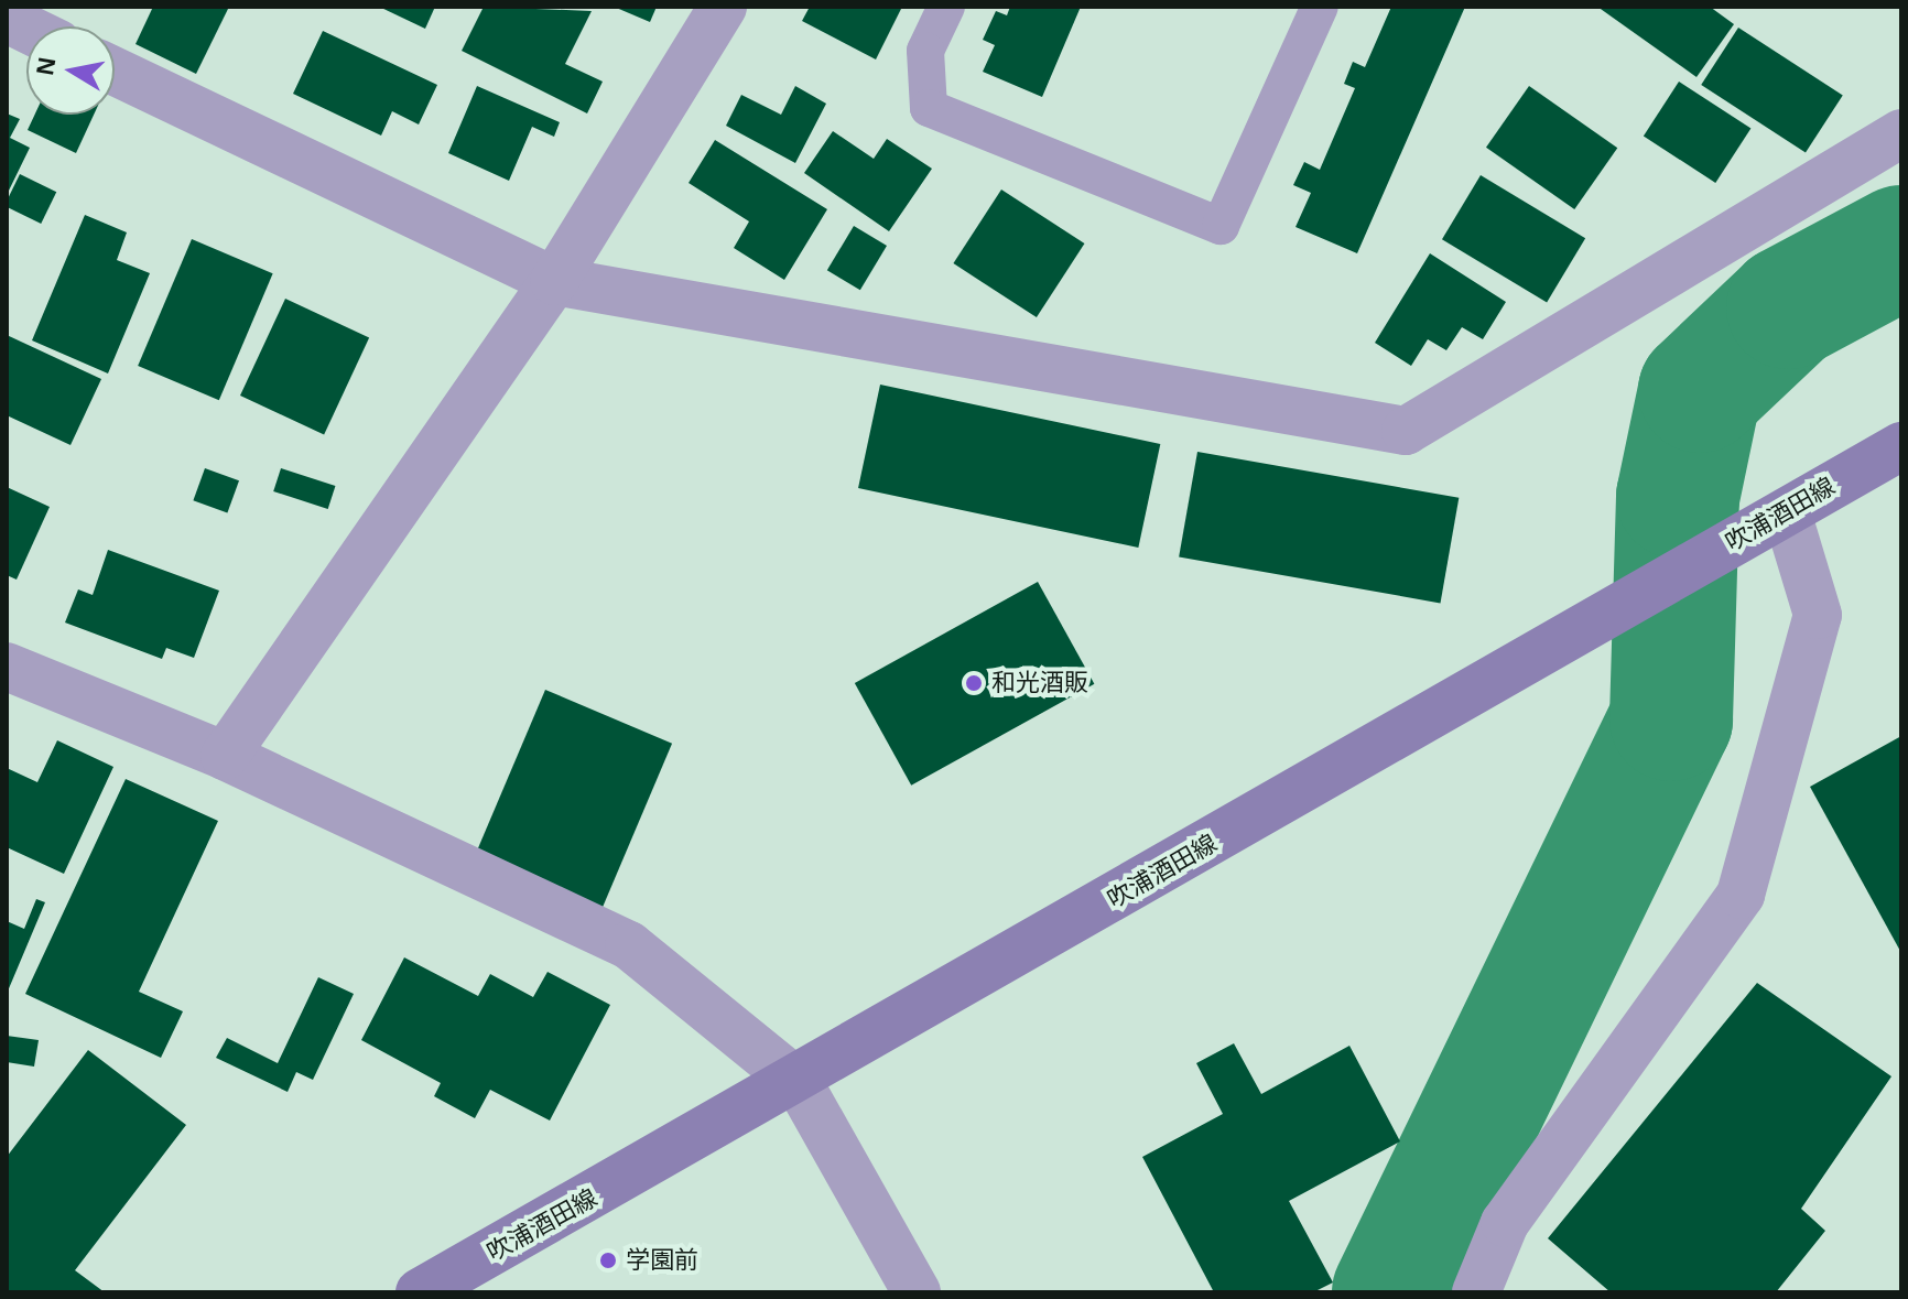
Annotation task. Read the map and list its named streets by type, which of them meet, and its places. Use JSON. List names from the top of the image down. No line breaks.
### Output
{"streets":{"main road":["吹浦酒田線"]},"places":["和光酒販","学園前"],"north":"left"}
